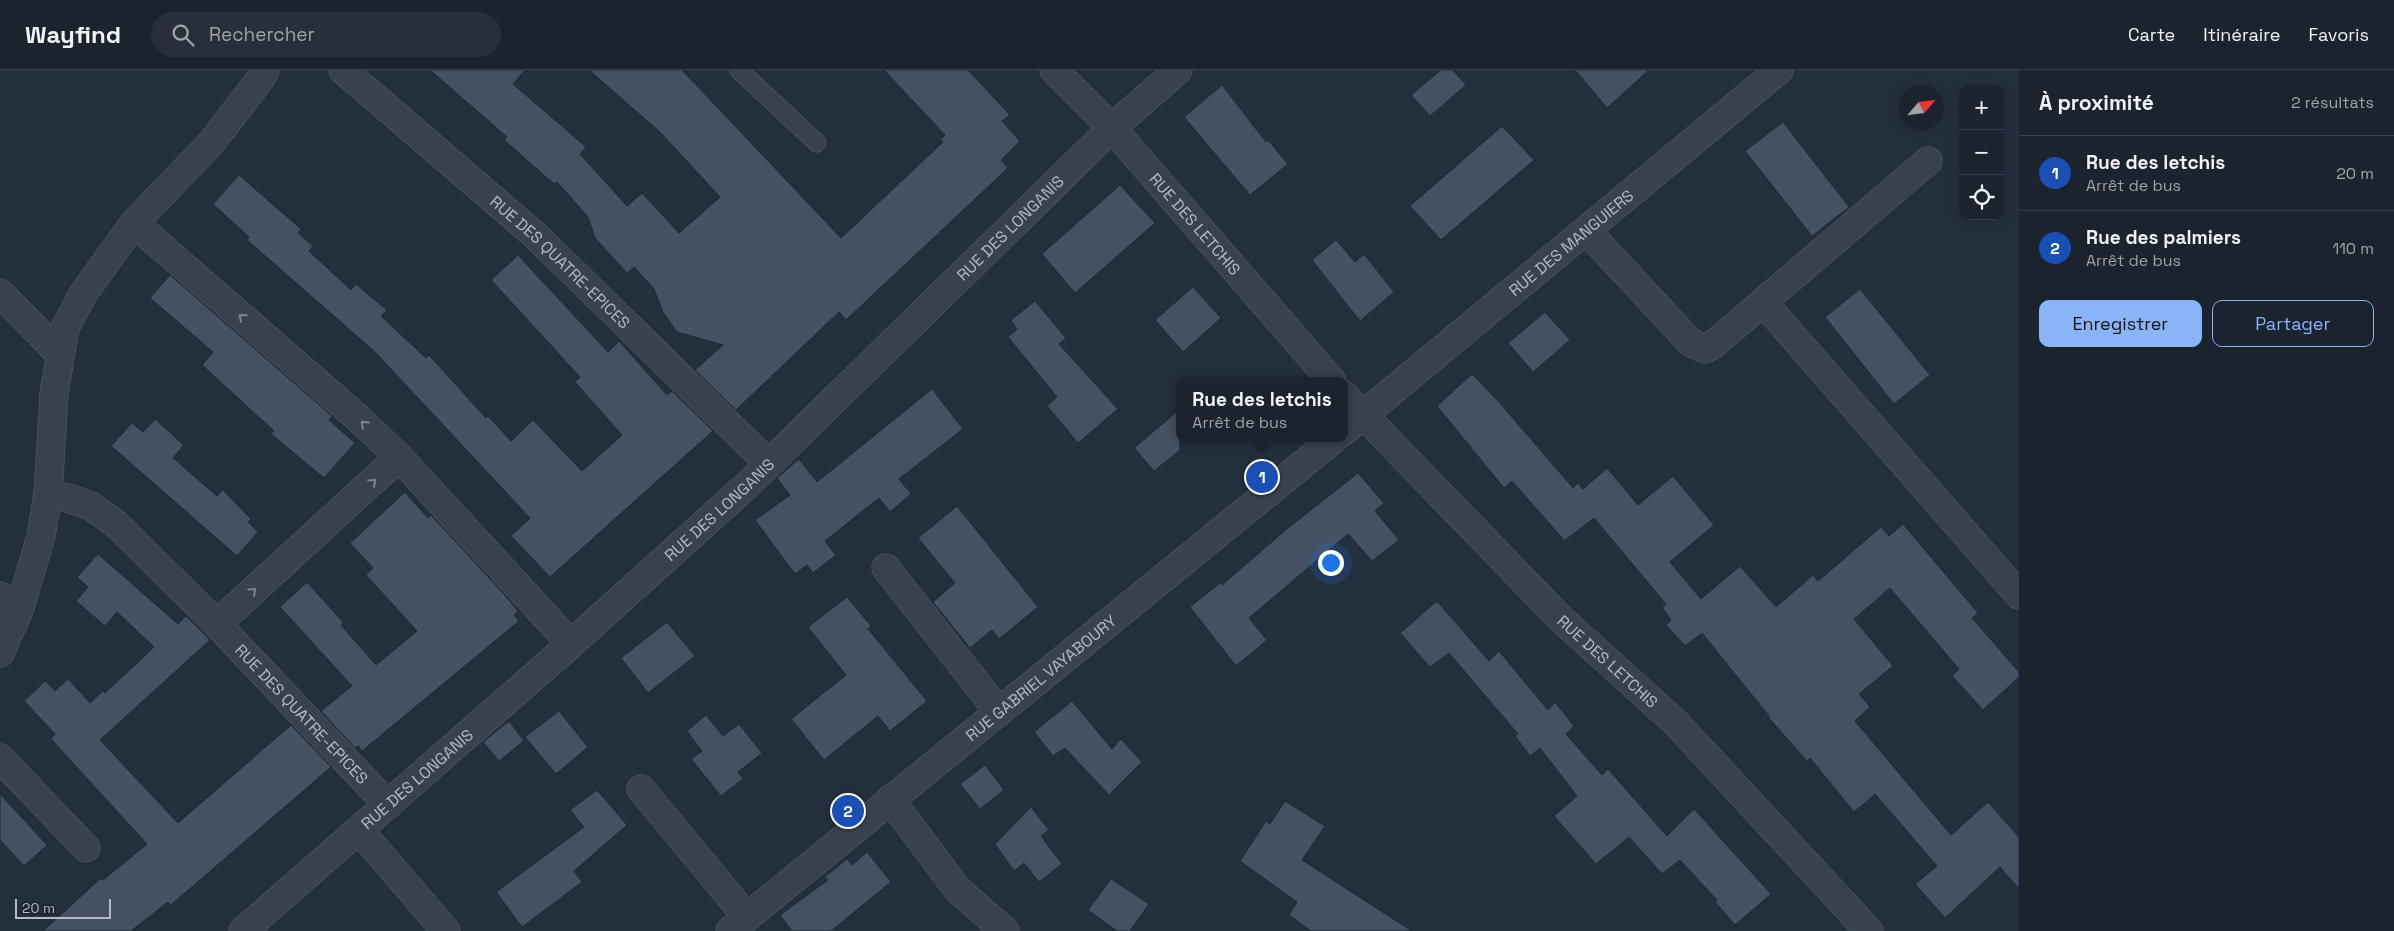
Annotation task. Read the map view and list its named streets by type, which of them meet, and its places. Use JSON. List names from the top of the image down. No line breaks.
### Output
{"streets":{"street":["RUE DES LETCHIS","RUE DES LONGANIS","RUE DES MANGUIERS","RUE DES QUATRE-EPICES","RUE GABRIEL VAYABOURY"]},"crossings":[["RUE DES LETCHIS","RUE DES LONGANIS"],["RUE DES LETCHIS","RUE DES MANGUIERS"],["RUE DES LONGANIS","RUE DES QUATRE-EPICES"]],"scale_bar":"20 m","north":"top right","page":{"header":"Wayfind","search":"Rechercher","nav":["Carte","Itinéraire","Favoris"],"heading":["À proximité","2 résultats"],"map_buttons":["+","−"],"list":[{"mark":"1","name":"Rue des letchis","note":"Arrêt de bus","value":"20 m"},{"mark":"2","name":"Rue des palmiers","note":"Arrêt de bus","value":"110 m"}],"buttons":["Enregistrer","Partager"],"popup":["Rue des letchis","Arrêt de bus"],"pins":["1","2"],"scale":"20 m"}}
